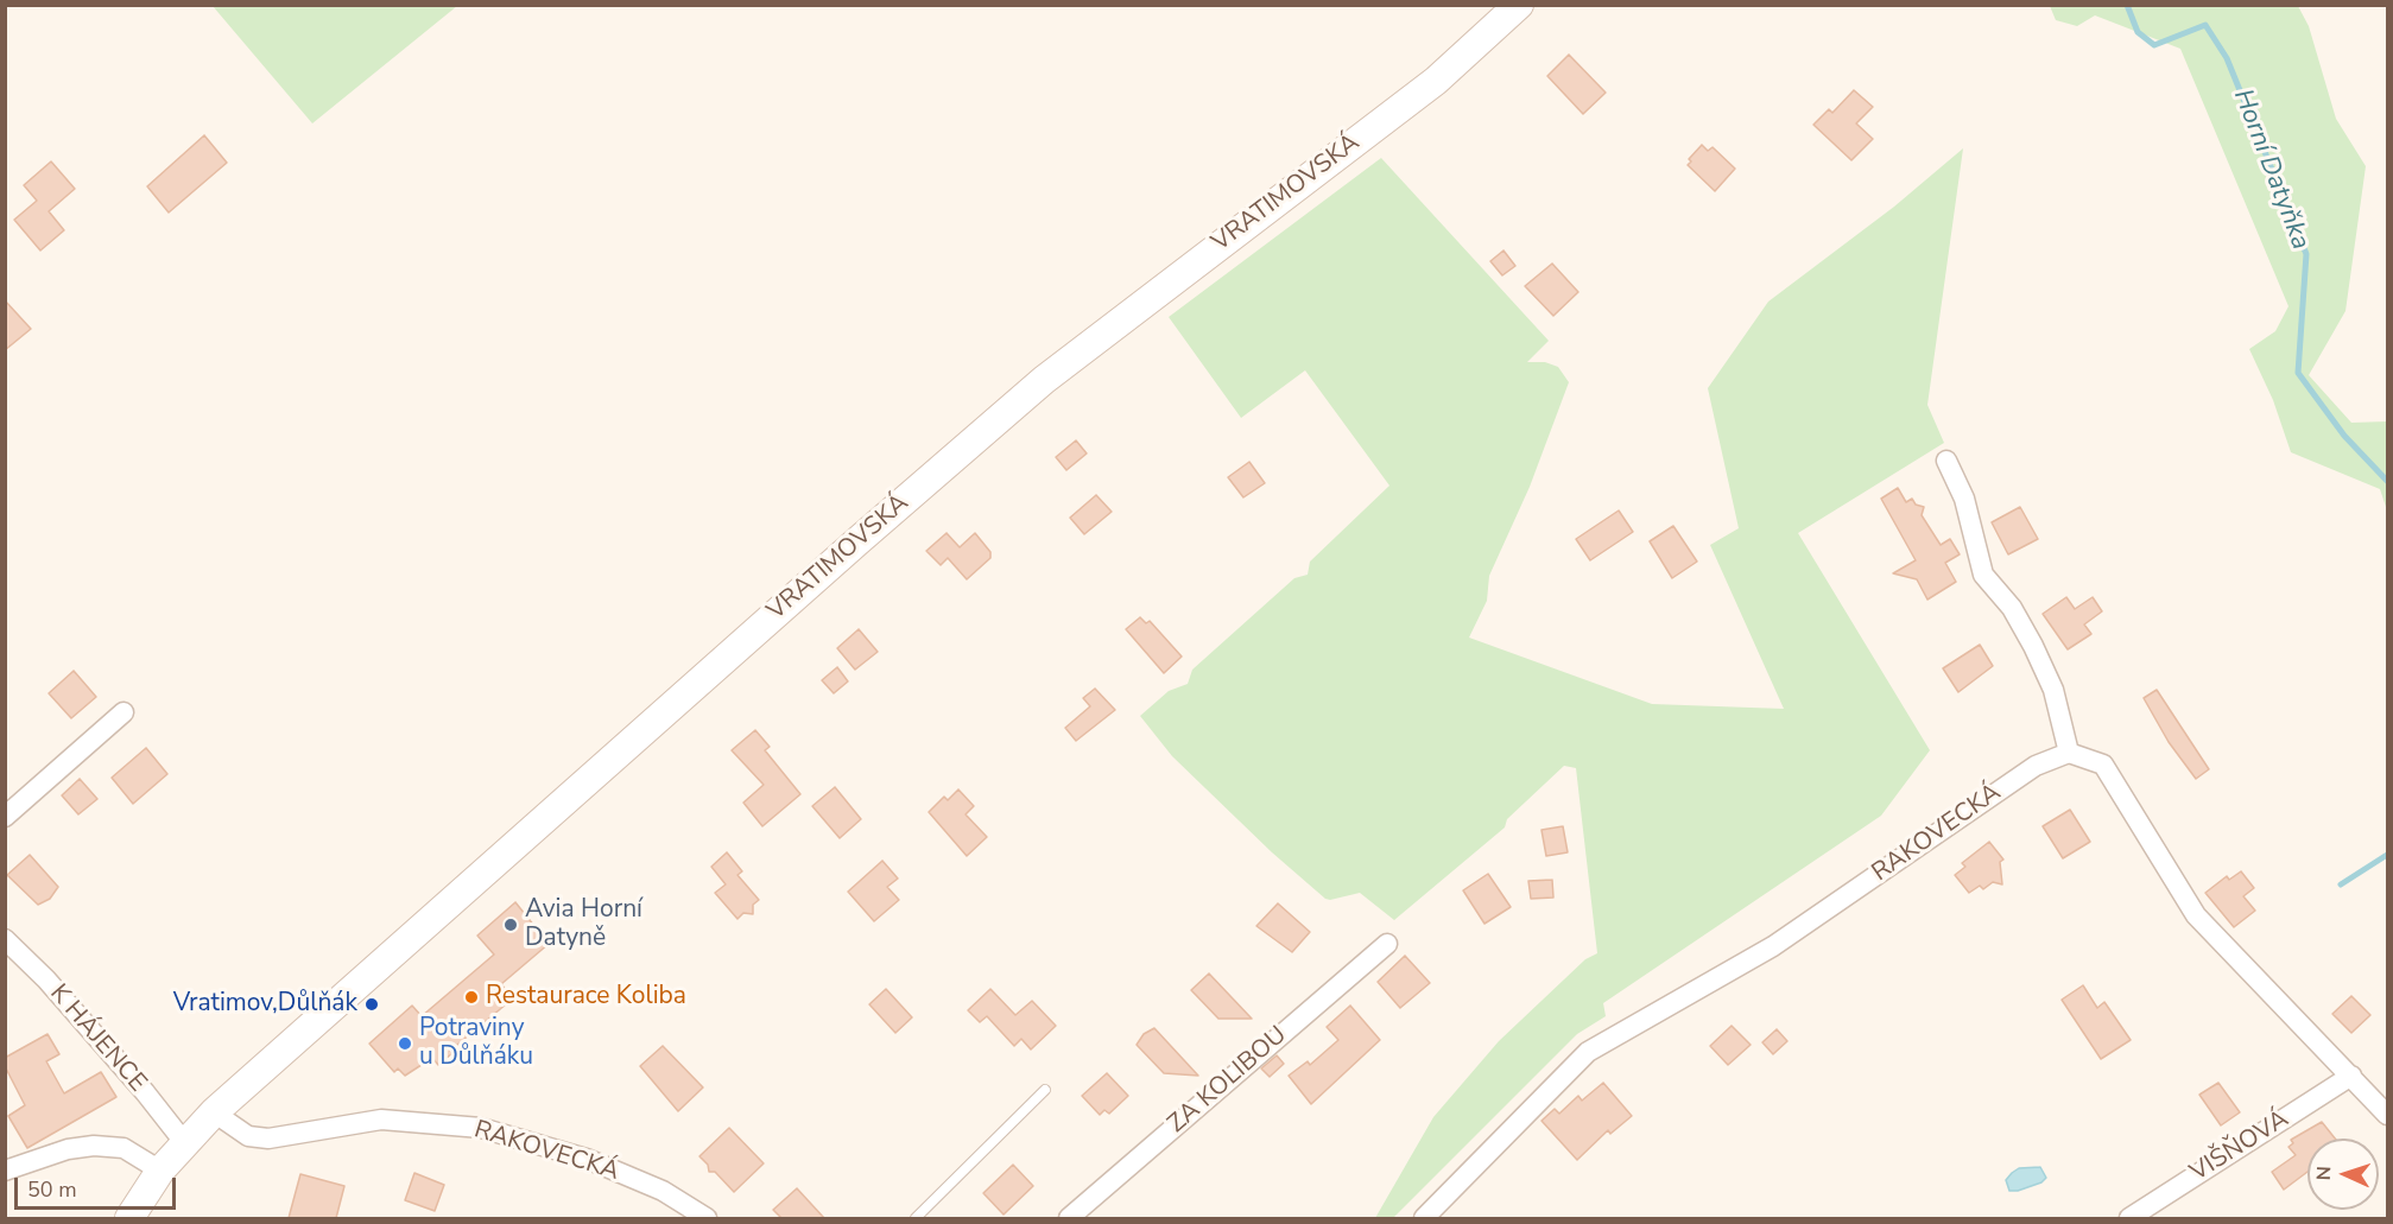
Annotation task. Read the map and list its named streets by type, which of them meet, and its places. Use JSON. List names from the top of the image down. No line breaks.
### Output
{"streets":{"main road":["VRATIMOVSKÁ"],"street":["RAKOVECKÁ","K HÁJENCE","ZA KOLIBOU","VIŠŇOVÁ"]},"crossings":[["VRATIMOVSKÁ","RAKOVECKÁ"],["VRATIMOVSKÁ","K HÁJENCE"]],"water":["Horní Datyňka"],"places":["Avia Horní Datyně","Restaurace Koliba","Vratimov,Důlňák","Potraviny u Důlňáku"],"scale_bar":"50 m","north":"left"}
